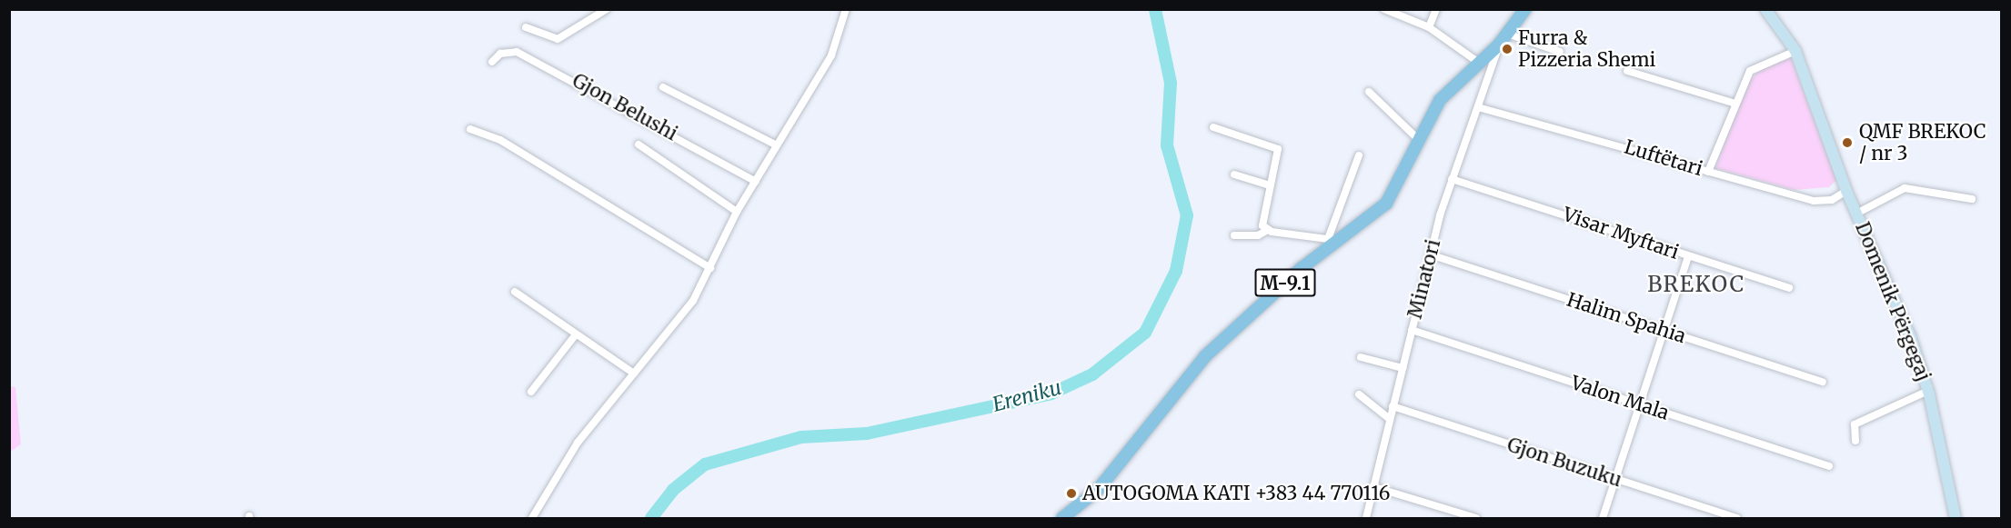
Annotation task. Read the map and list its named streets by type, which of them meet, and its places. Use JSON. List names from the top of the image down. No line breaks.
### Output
{"streets":{"main road":["M-9.1","Domenik Përgegaj"],"street":["Gjon Belushi","Luftëtari","Visar Myftari","Minatori","Halim Spahia","Valon Mala","Gjon Buzuku"]},"crossings":[["Luftëtari","Minatori"],["Luftëtari","Domenik Përgegaj"],["Visar Myftari","Minatori"],["Minatori","M-9.1"],["Minatori","Halim Spahia"],["Minatori","Valon Mala"],["Minatori","Gjon Buzuku"]],"districts":["BREKOC"],"water":["Ereniku"],"places":["Furra & Pizzeria Shemi","QMF BREKOC / nr 3","AUTOGOMA KATI +383 44 770116"]}
